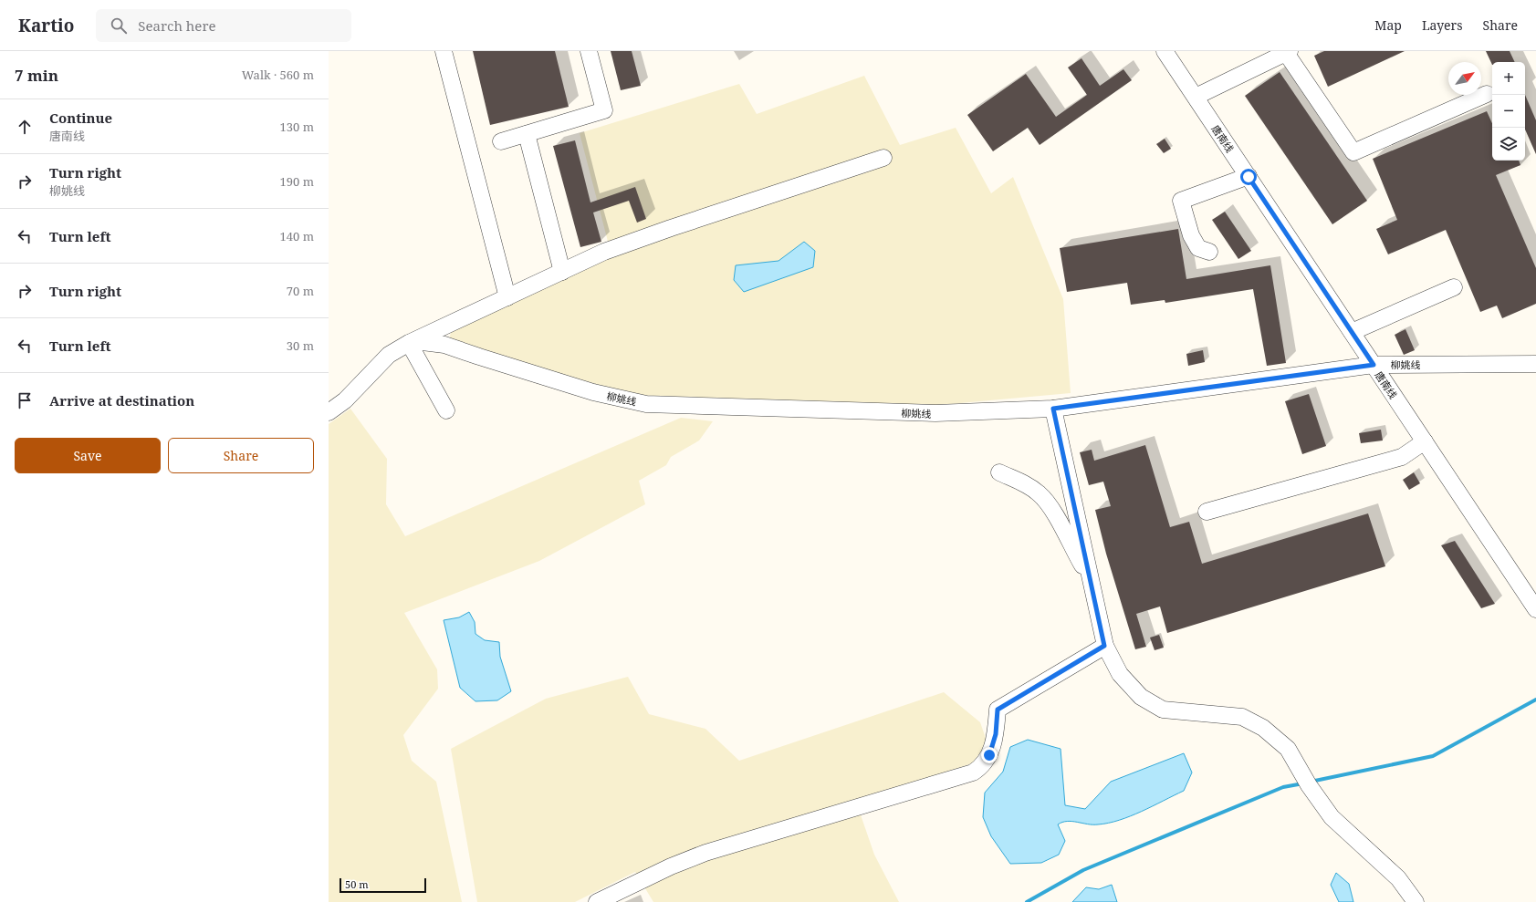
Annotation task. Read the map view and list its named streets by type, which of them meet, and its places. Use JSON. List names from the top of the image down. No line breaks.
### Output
{"streets":{"street":["唐南线","柳姚线"]},"crossings":[["唐南线","柳姚线"]],"scale_bar":"50 m","north":"top right","page":{"header":"Kartio","search":"Search here","nav":["Map","Layers","Share"],"heading":["7 min","Walk · 560 m"],"map_buttons":["+","−"],"list":[["Continue","唐南线","130 m"],["Turn right","柳姚线","190 m"],["Turn left","140 m"],["Turn right","70 m"],["Turn left","30 m"],"Arrive at destination"],"buttons":["Save","Share"],"scale":"50 m"}}
